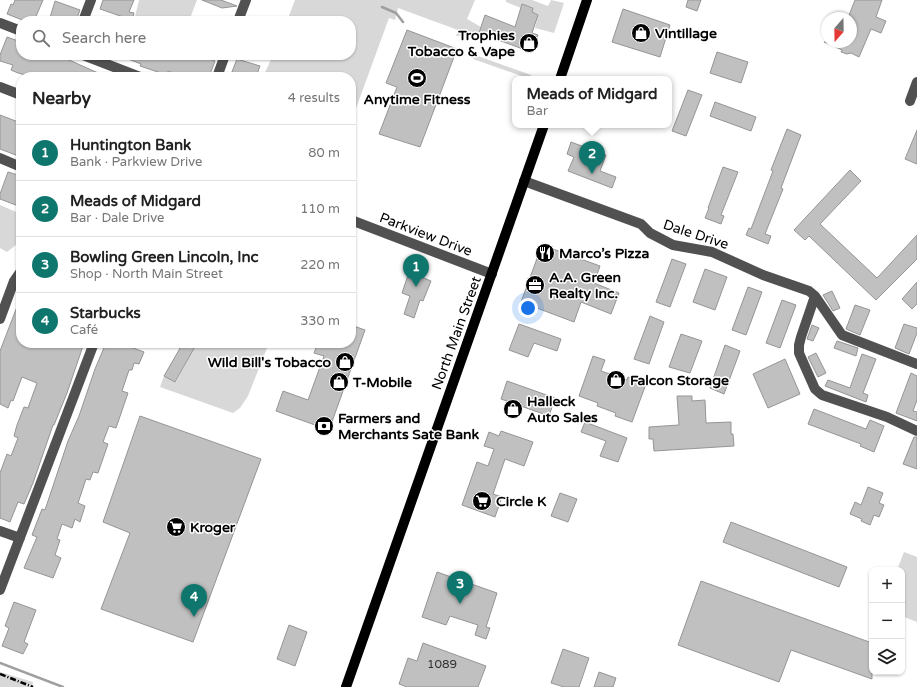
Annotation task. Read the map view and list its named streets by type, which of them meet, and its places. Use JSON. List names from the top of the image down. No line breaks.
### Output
{"streets":{"main road":["North Main Street"],"street":["Parkview Drive","Dale Drive"]},"crossings":[["Parkview Drive","North Main Street"],["Dale Drive","North Main Street"]],"places":{"shop":["Vintillage","Trophies Tobacco & Vape","Wild Bill's Tobacco","Falcon Storage","T-Mobile","Halleck Auto Sales"],"sports":["Anytime Fitness"],"restaurant":["Marco’s Pizza"],"office":["A.A. Green Realty Inc."],"bank":["Farmers and Merchants Sate Bank"],"supermarket":["Circle K","Kroger"]},"house_numbers":["1089"],"north":"bottom","page":{"search":"Search here","heading":["Nearby","4 results"],"popup":["Meads of Midgard","Bar"],"list":[{"mark":"1","name":"Huntington Bank","note":"Bank · Parkview Drive","value":"80 m"},{"mark":"2","name":"Meads of Midgard","note":"Bar · Dale Drive","value":"110 m"},{"mark":"3","name":"Bowling Green Lincoln, Inc","note":"Shop · North Main Street","value":"220 m"},{"mark":"4","name":"Starbucks","note":"Café","value":"330 m"}],"pins":["2","1","3","4"],"map_buttons":["+","−"]}}
